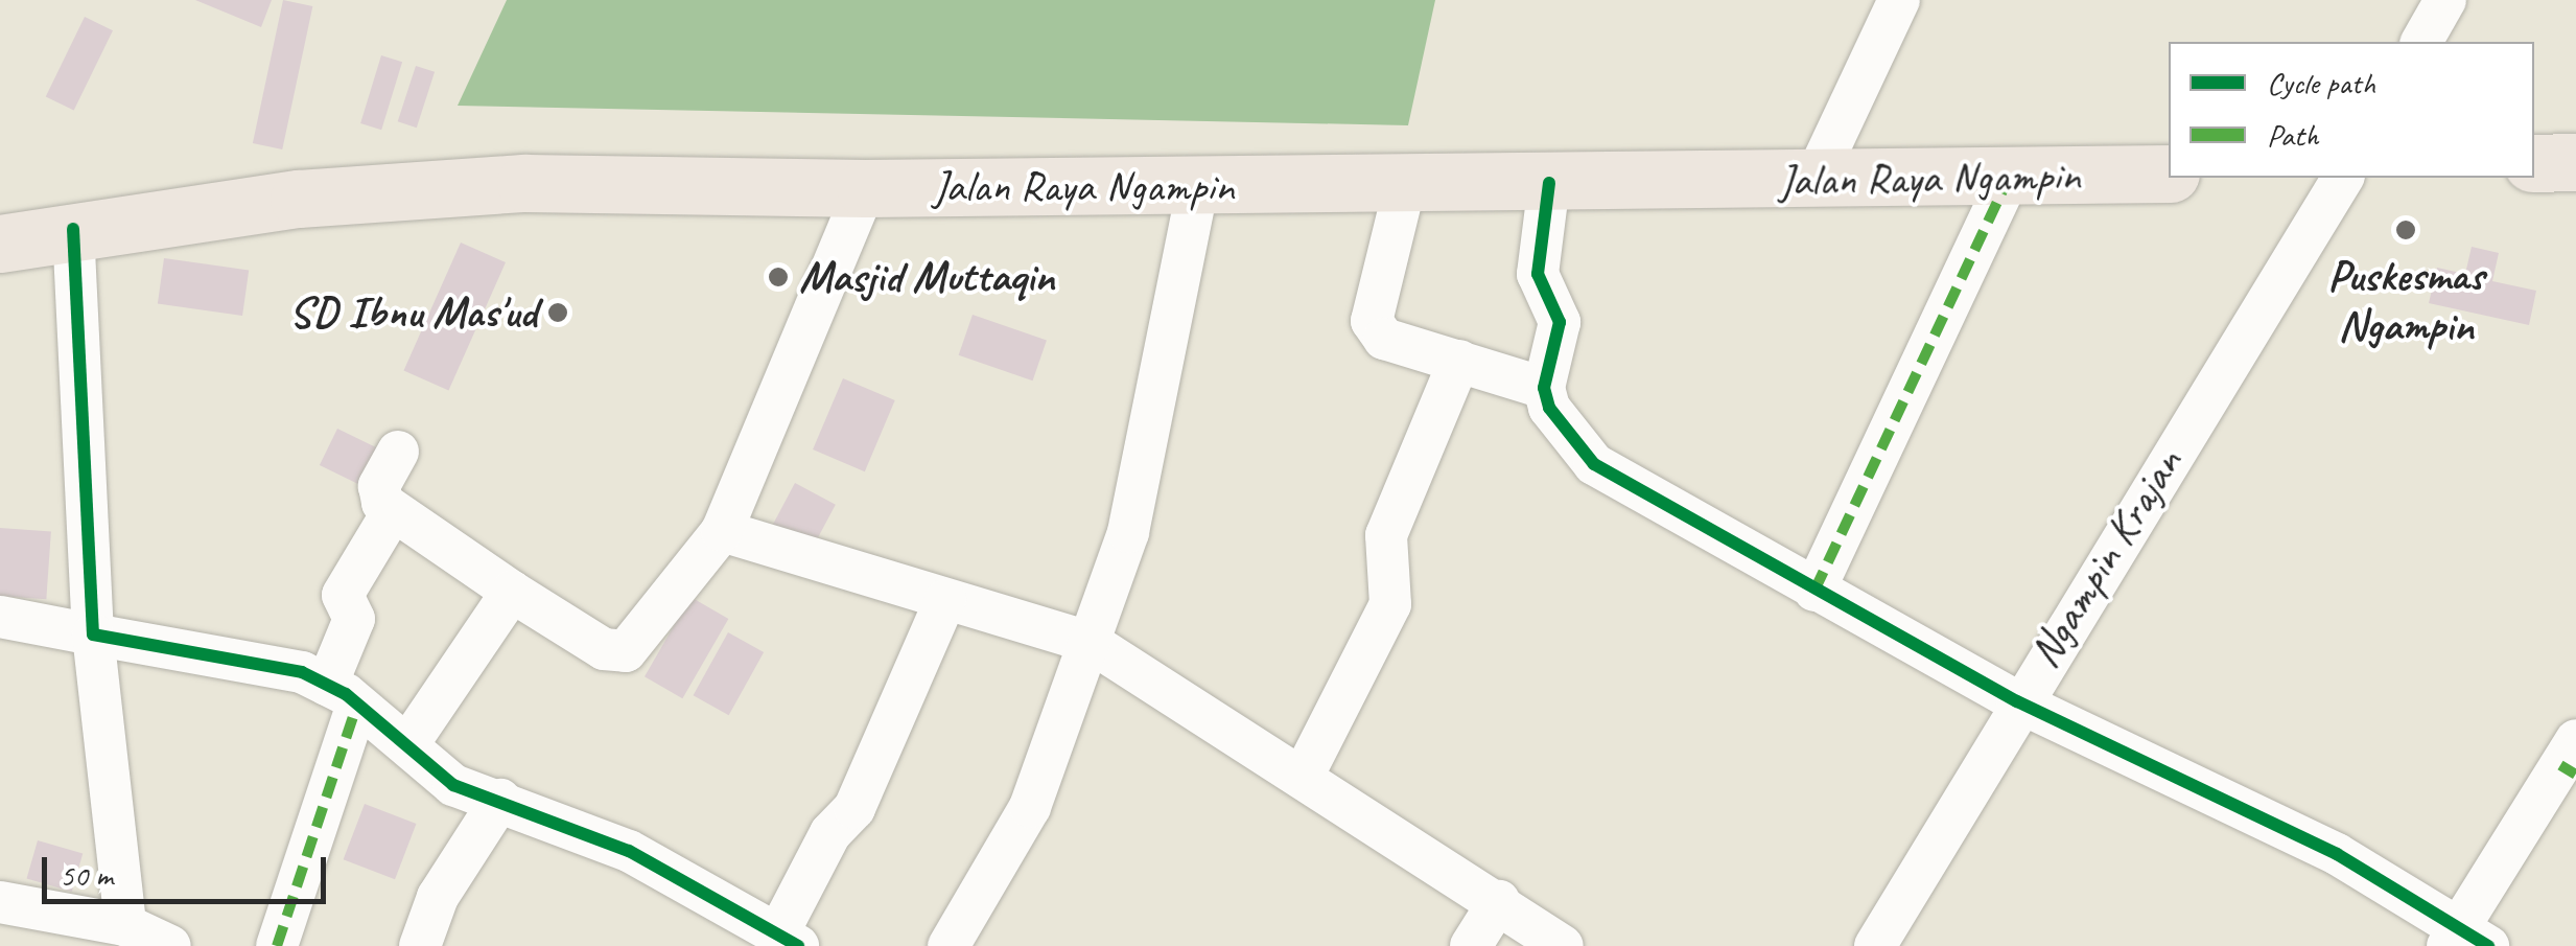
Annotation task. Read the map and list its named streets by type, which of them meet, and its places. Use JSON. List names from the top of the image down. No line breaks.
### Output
{"streets":{"main road":["Jalan Raya Ngampin"],"street":["Ngampin Krajan"]},"places":["Puskesmas Ngampin","Masjid Muttaqin","SD Ibnu Mas'ud"],"legend":["Cycle path","Path"],"scale_bar":"50 m"}
